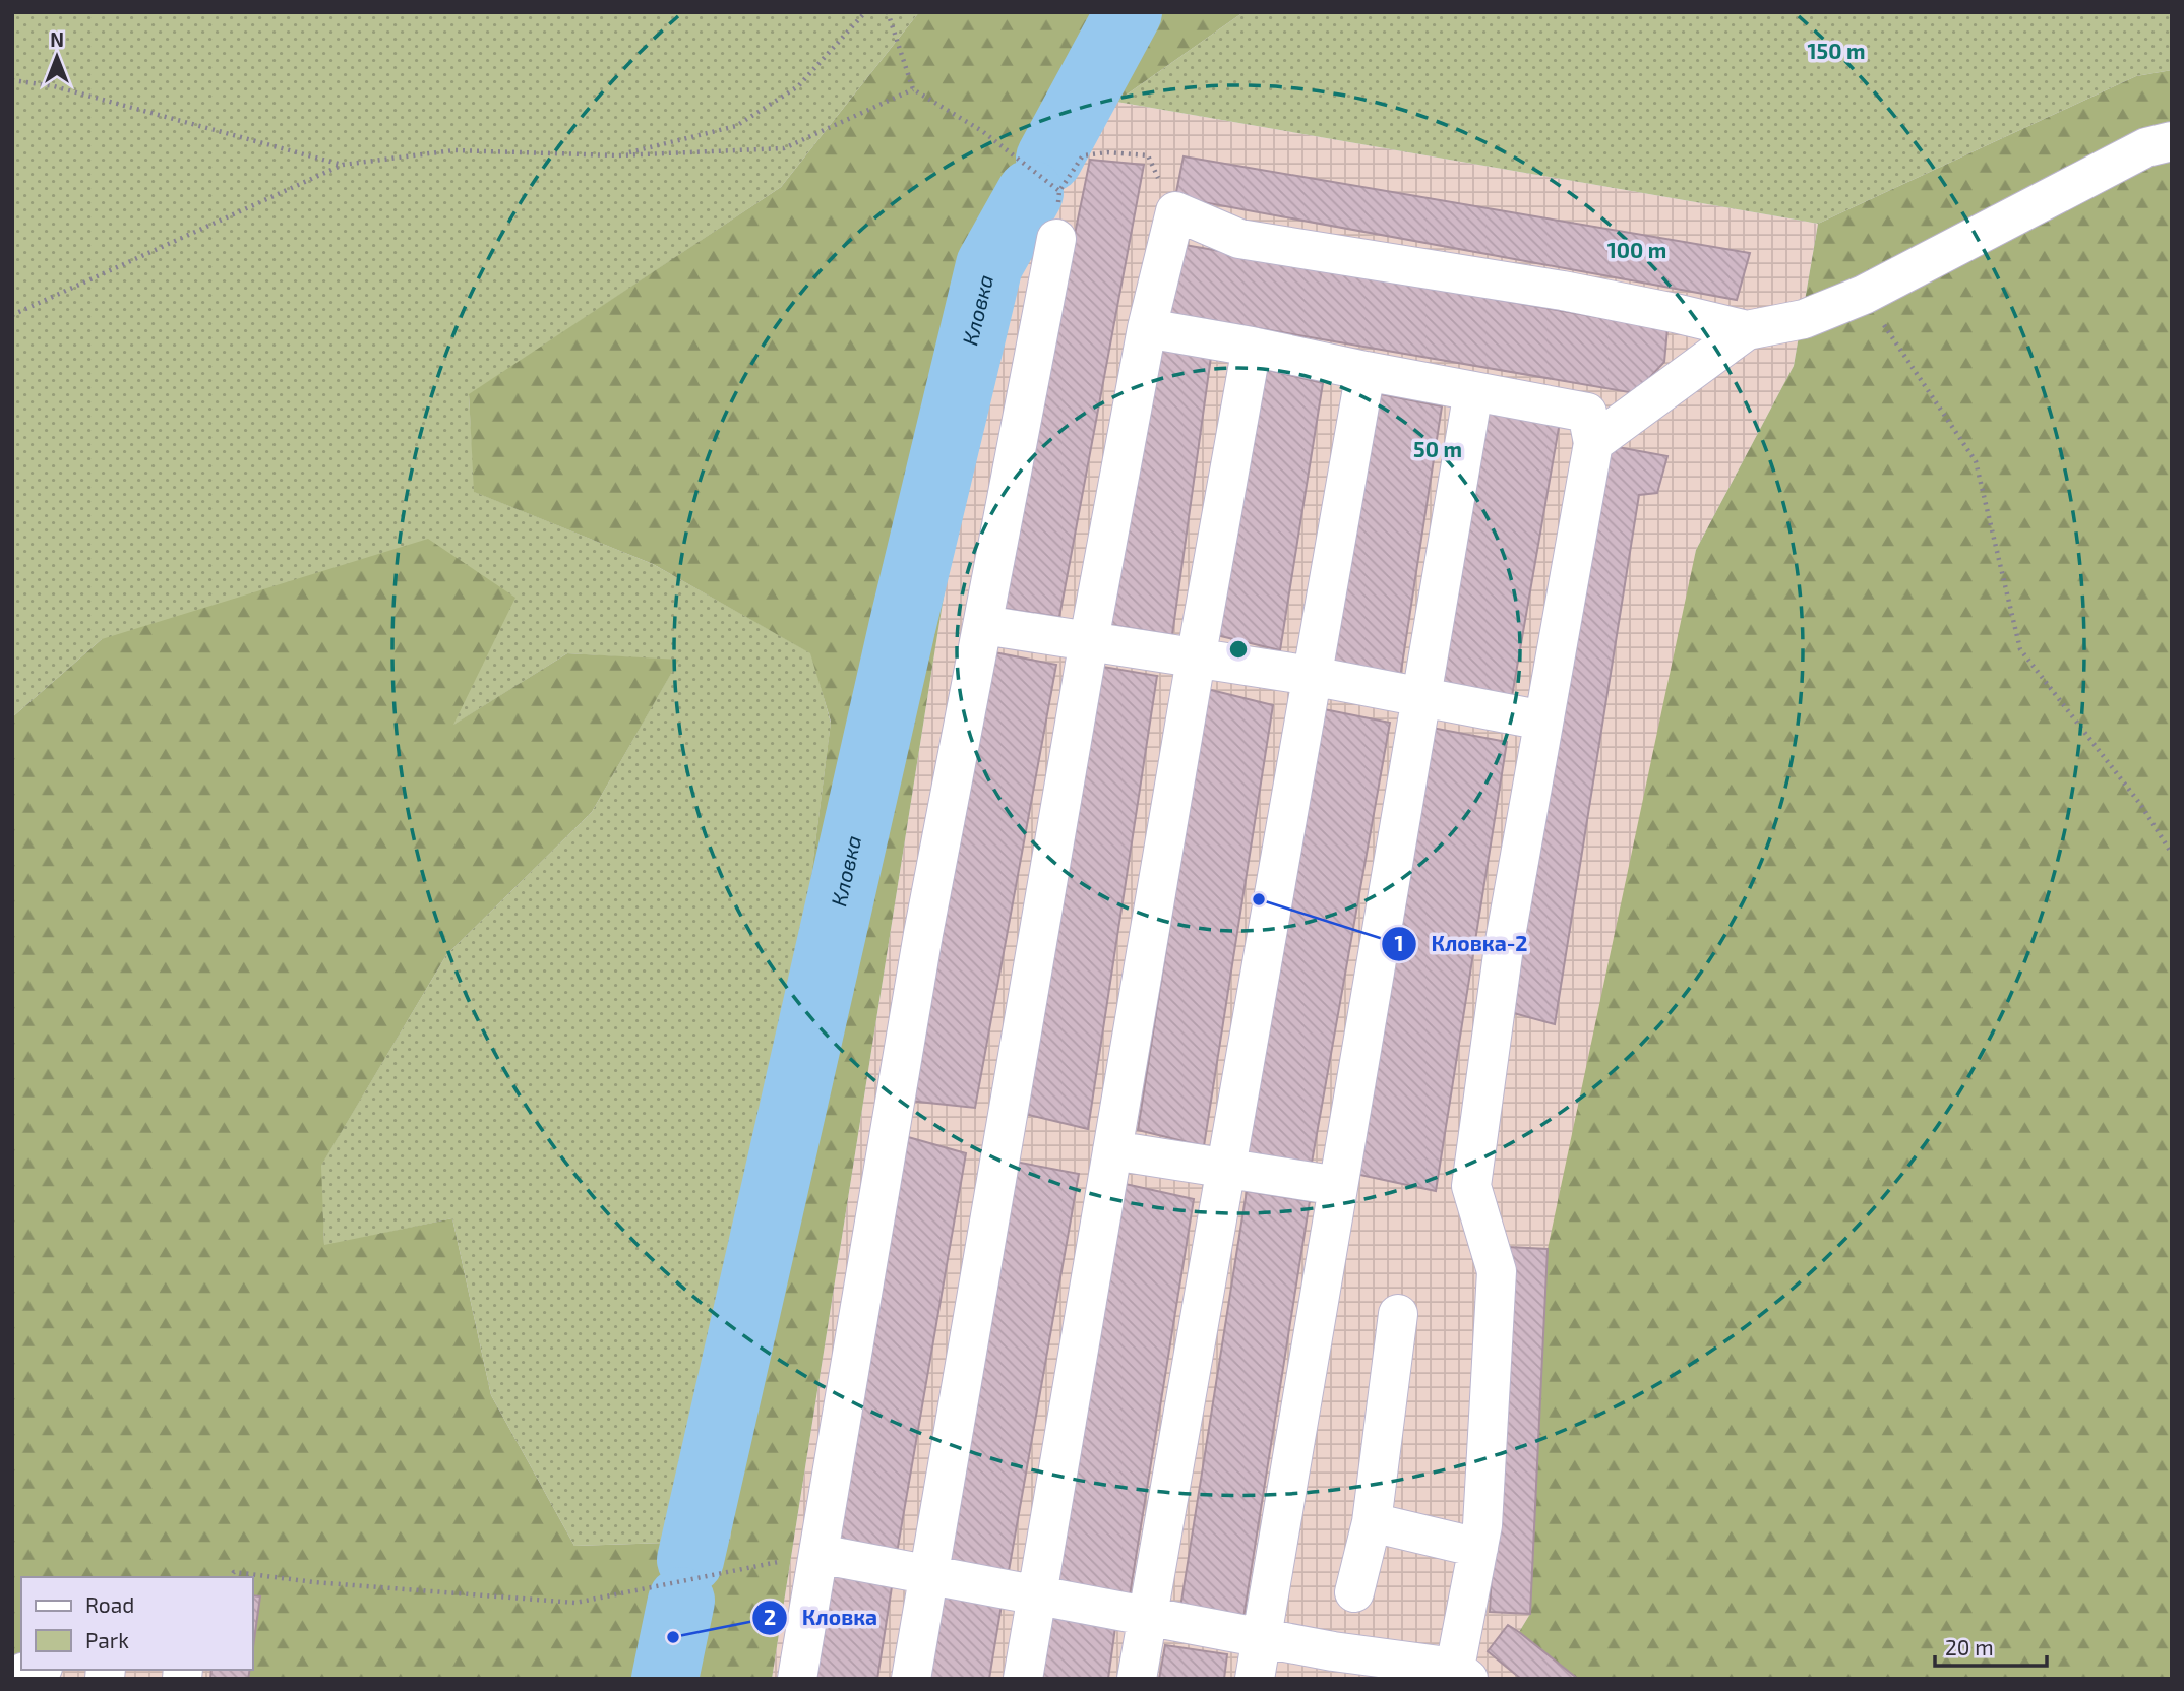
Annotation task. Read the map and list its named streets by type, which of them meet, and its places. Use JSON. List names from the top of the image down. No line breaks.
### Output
{"water":["Кловка"],"places":["Кловка-2","Кловка"],"legend":["Road","Park"],"scale_bar":"20 m","north":"top","rings":["150 m","100 m","50 m"]}
